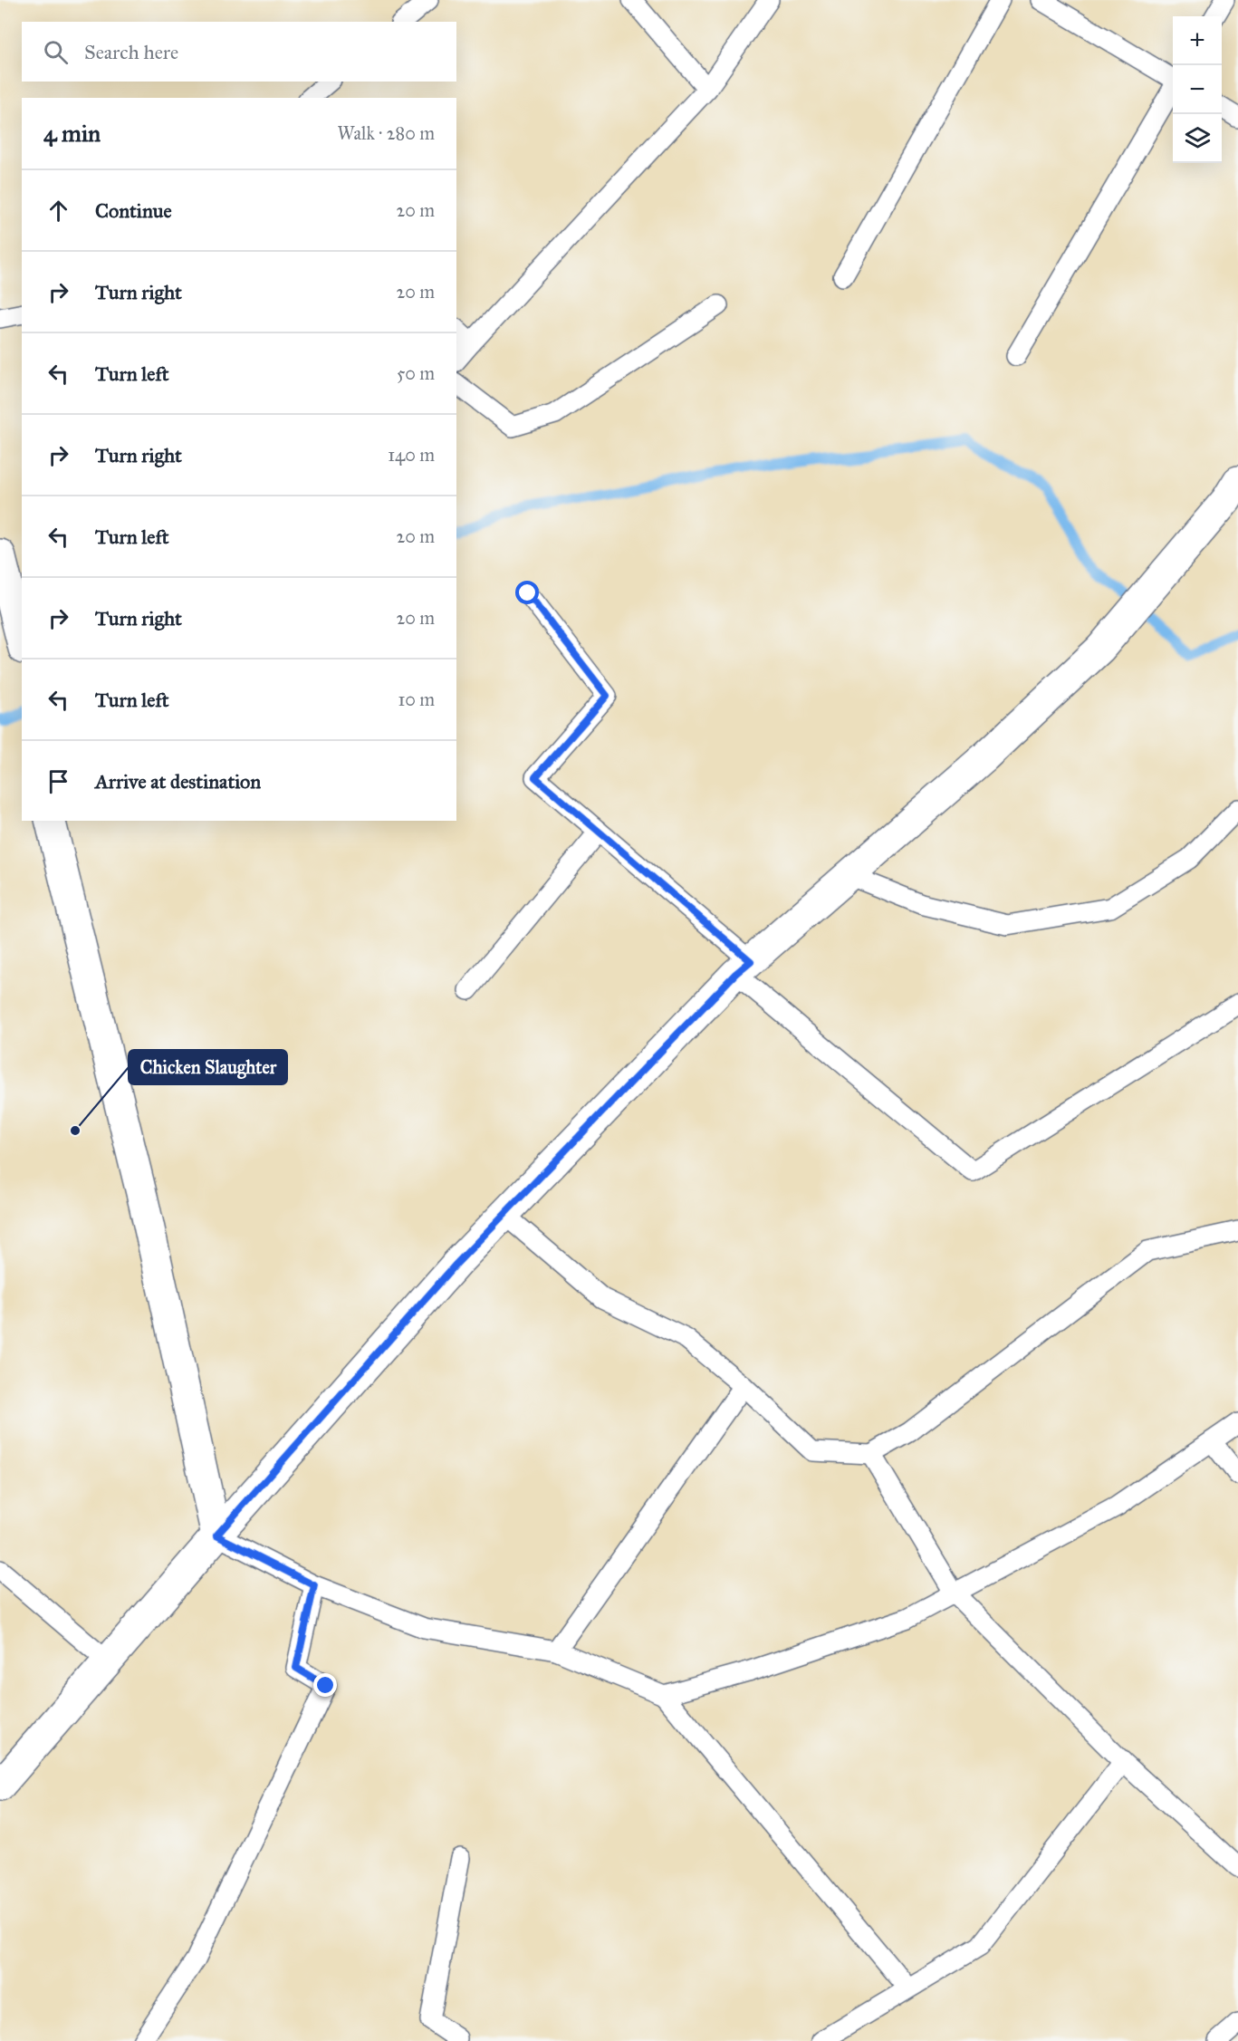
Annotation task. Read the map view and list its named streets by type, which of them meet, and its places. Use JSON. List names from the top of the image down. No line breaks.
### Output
{"places":["Chicken Slaughter"],"page":{"map_buttons":["+","−"],"search":"Search here","heading":["4 min","Walk · 280 m"],"list":[["Continue","20 m"],["Turn right","20 m"],["Turn left","50 m"],["Turn right","140 m"],["Turn left","20 m"],["Turn right","20 m"],["Turn left","10 m"],"Arrive at destination"]}}
